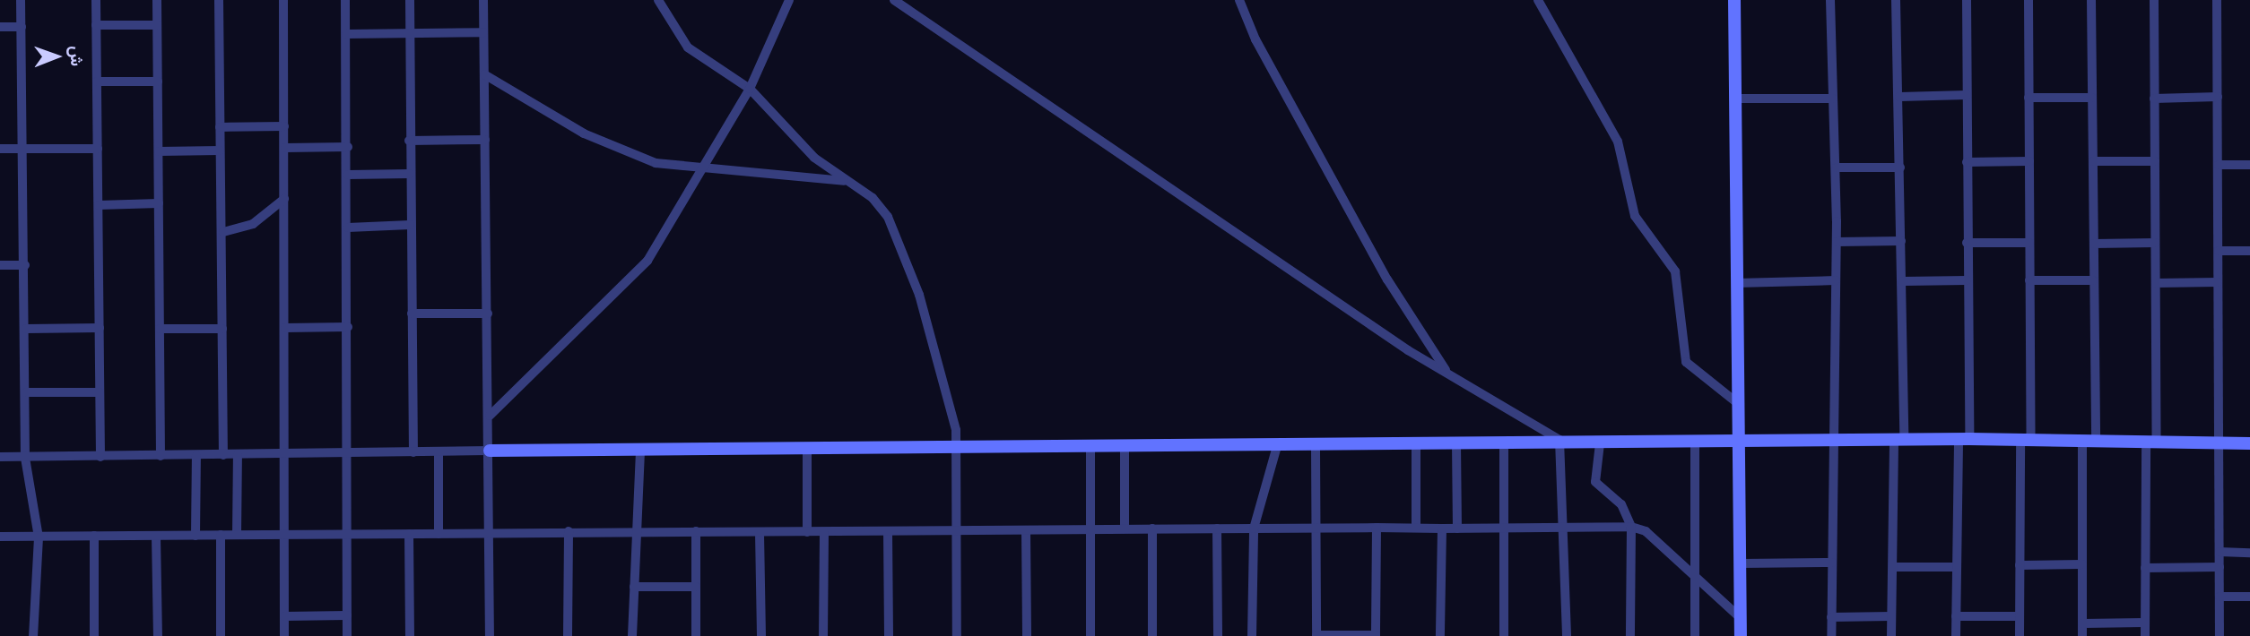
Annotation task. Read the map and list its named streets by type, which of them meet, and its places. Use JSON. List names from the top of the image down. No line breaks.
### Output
{"north":"right"}
